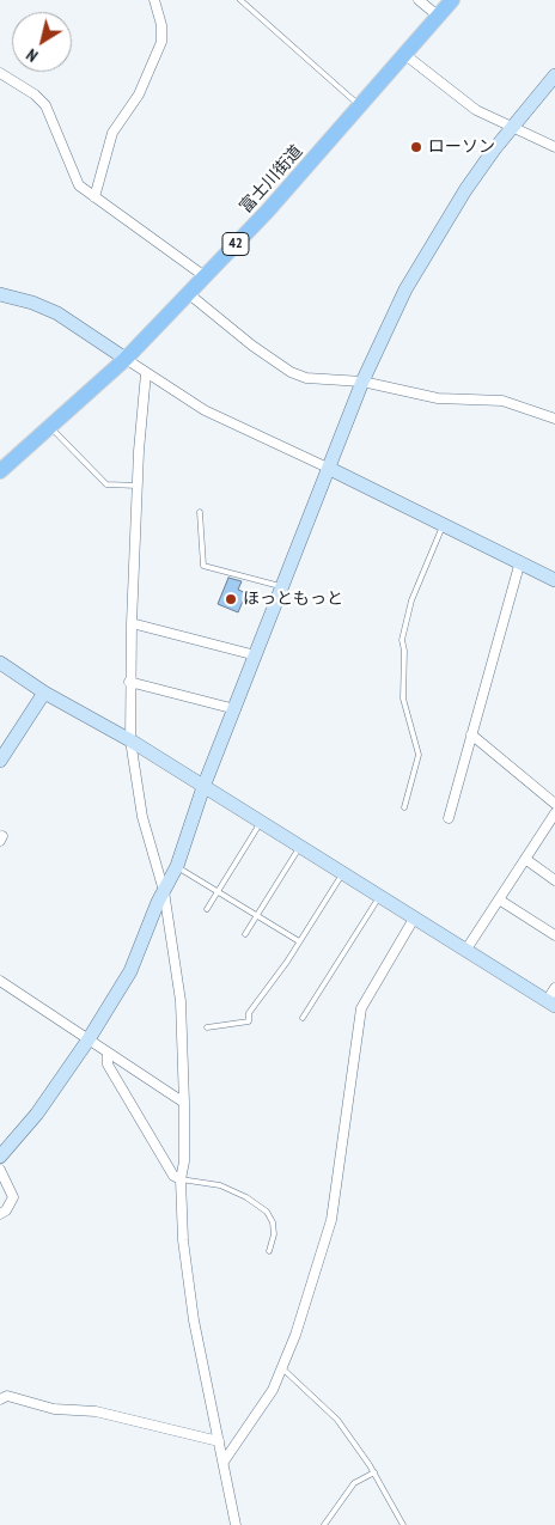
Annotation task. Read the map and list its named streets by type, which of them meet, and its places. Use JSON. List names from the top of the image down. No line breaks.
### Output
{"streets":{"main road":["富士川街道","42"]},"places":["ローソン","ほっともっと"],"north":"bottom left"}
